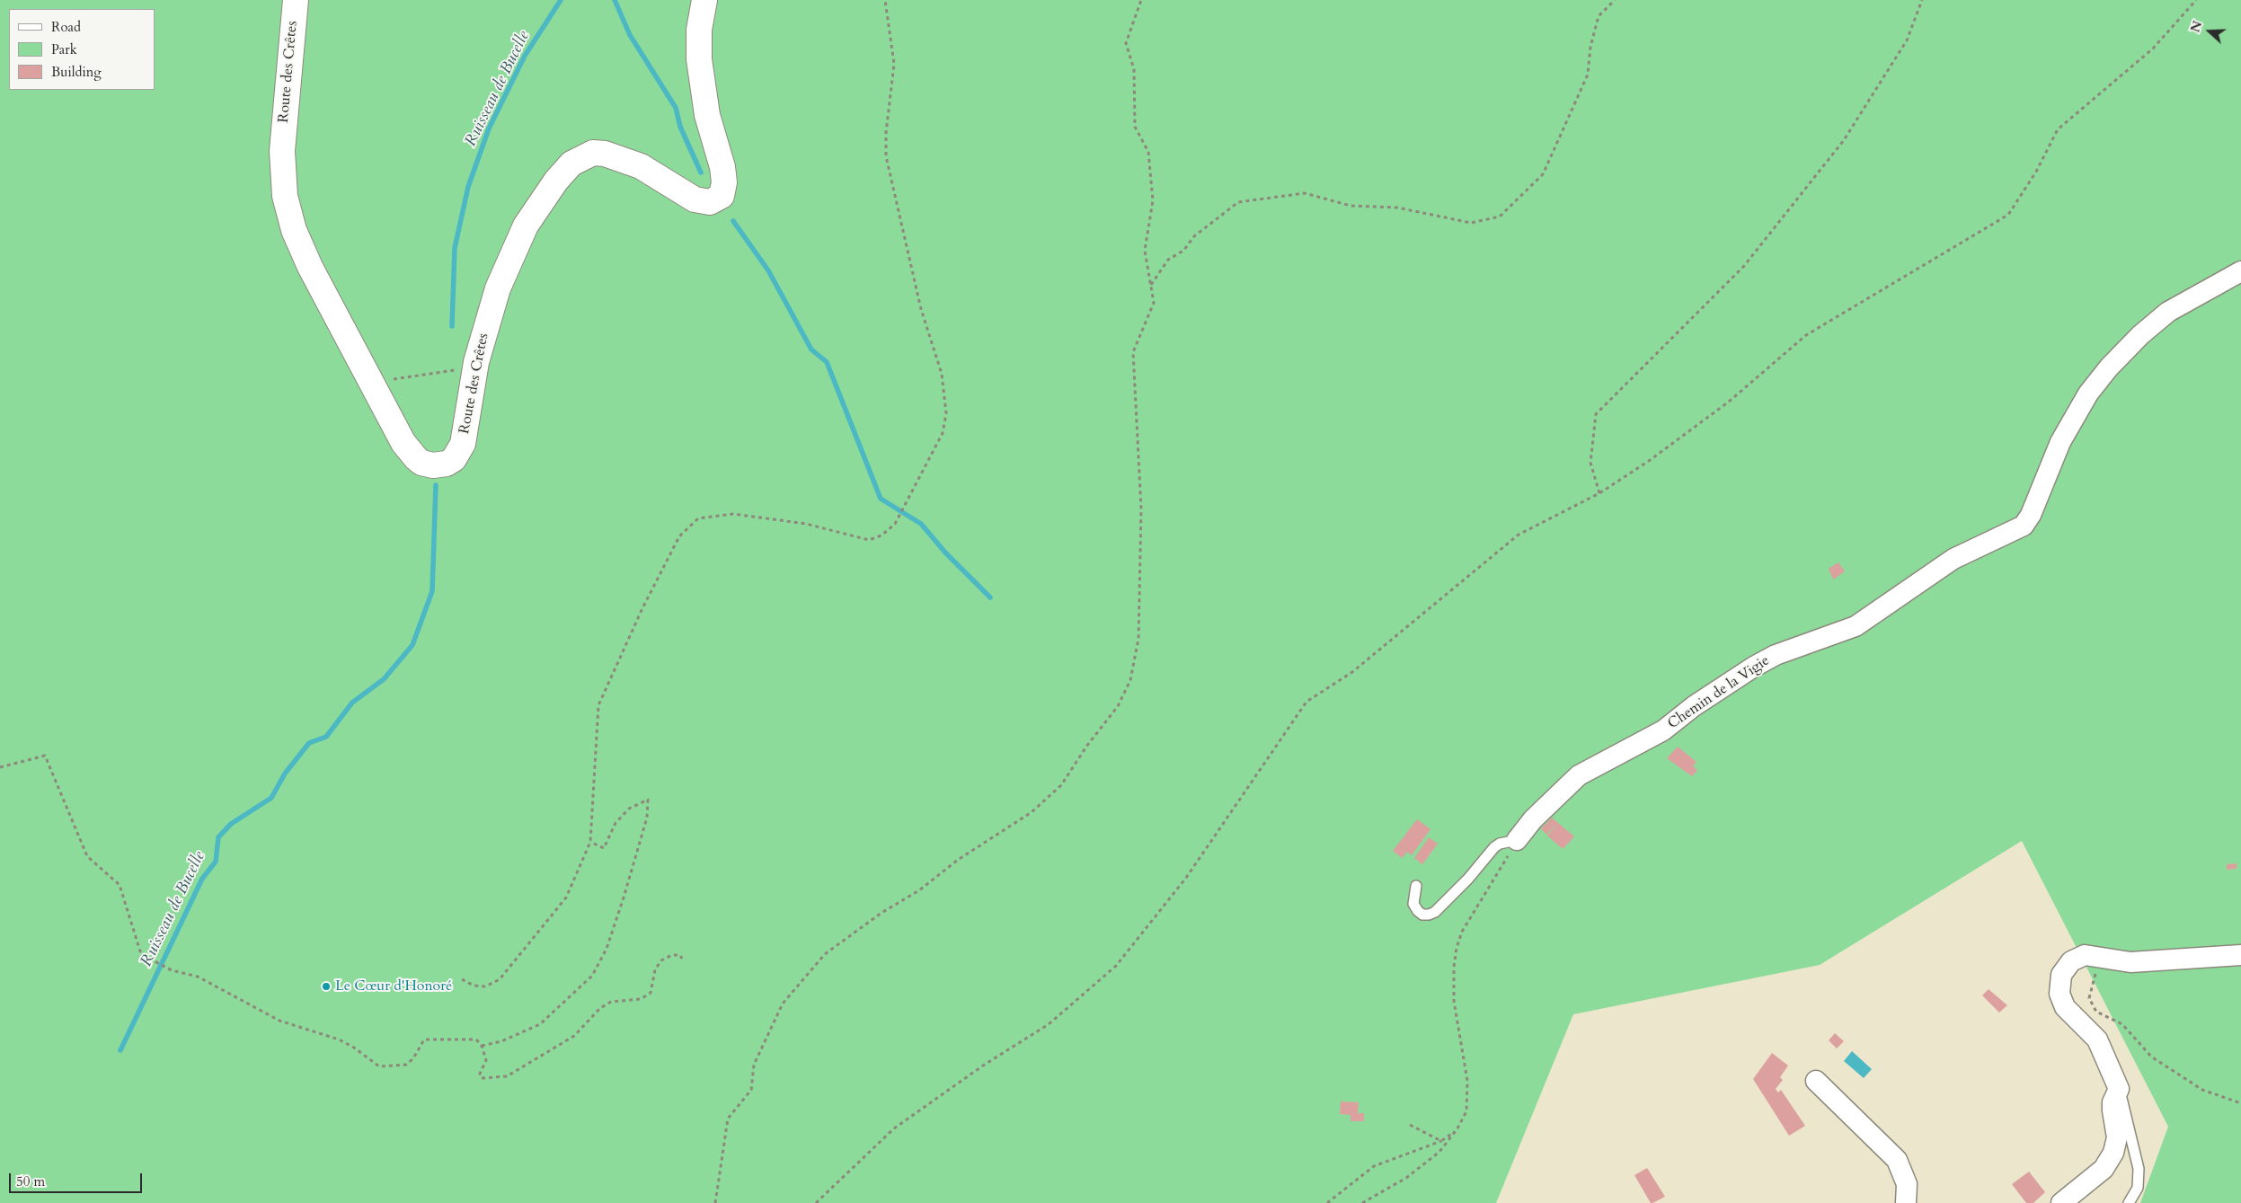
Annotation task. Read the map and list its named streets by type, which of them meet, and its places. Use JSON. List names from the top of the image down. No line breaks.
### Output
{"streets":{"street":["Route des Crêtes","Chemin de la Vigie"]},"water":["Ruisseau de Bucelle"],"places":["Le Cœur d'Honoré"],"legend":["Road","Park","Building"],"scale_bar":"50 m","north":"left"}
